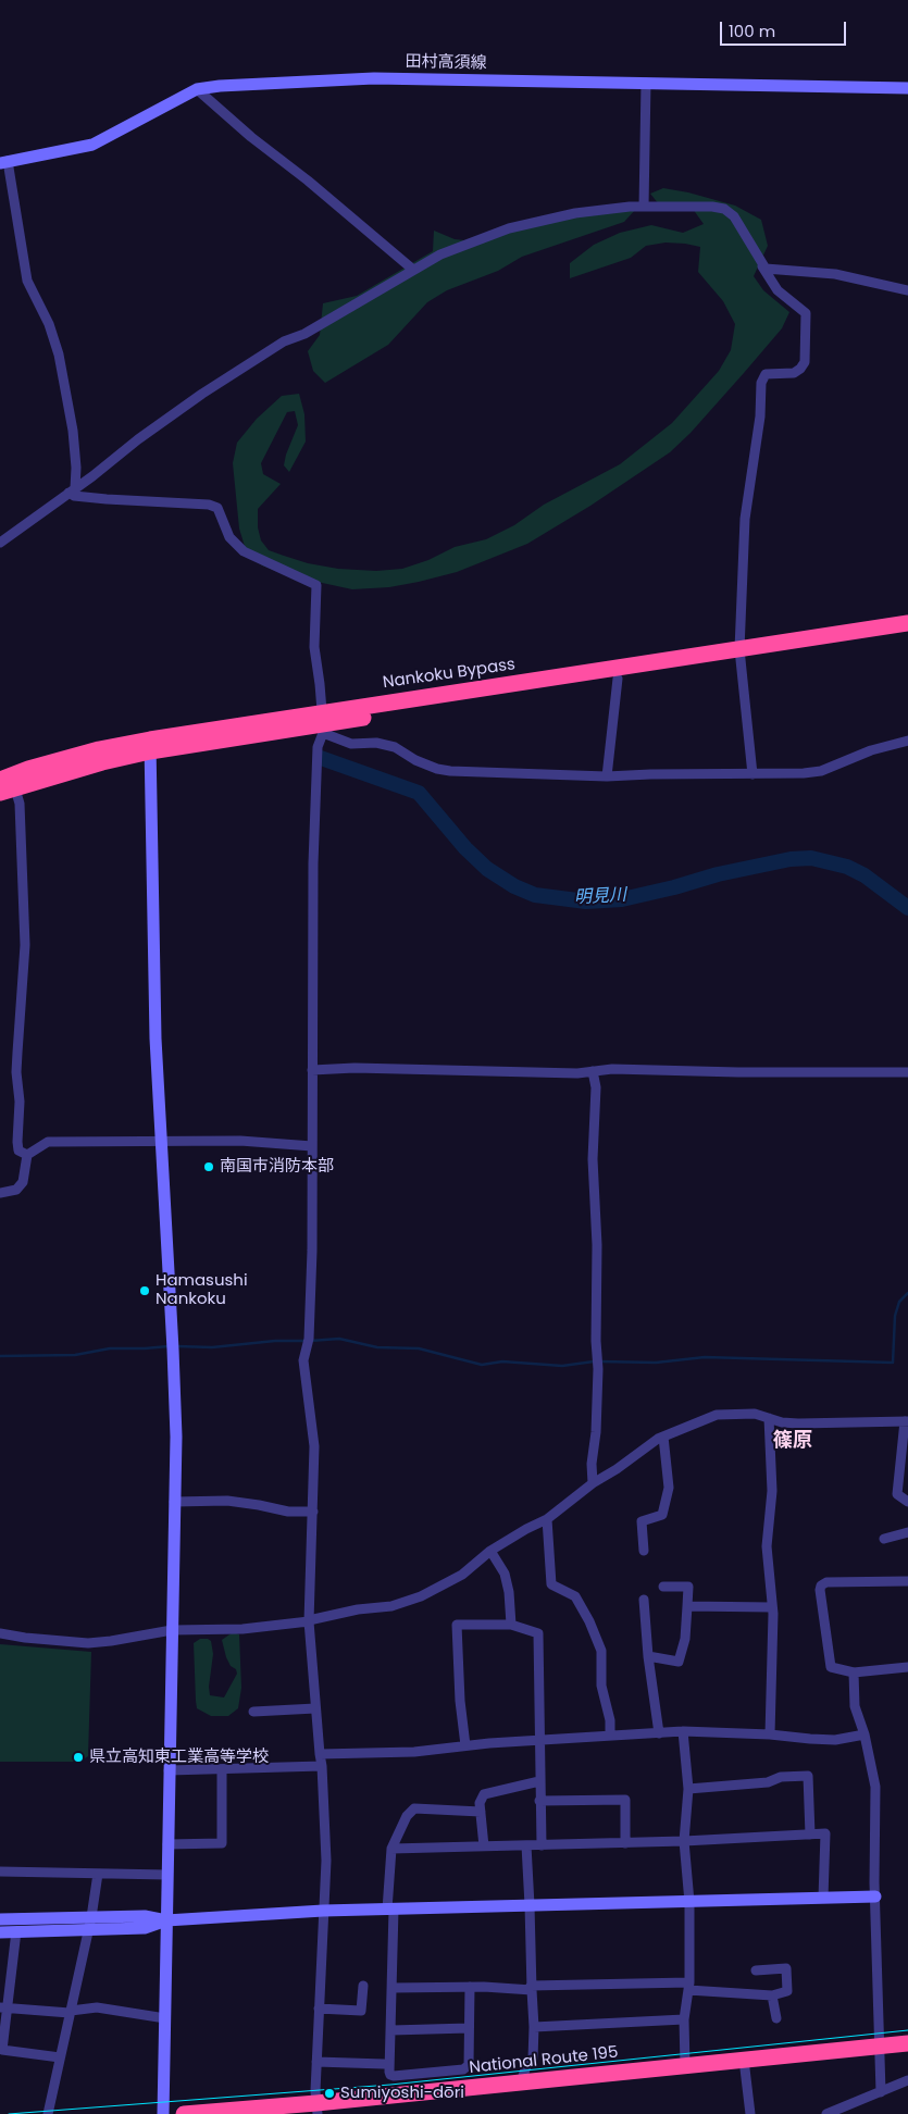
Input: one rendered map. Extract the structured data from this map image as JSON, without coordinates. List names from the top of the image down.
{
  "streets": {
    "highway": ["Nankoku Bypass", "National Route 195"],
    "street": ["田村高須線"]
  },
  "districts": ["篠原"],
  "water": ["明見川"],
  "places": [
    "南国市消防本部",
    "Hamasushi Nankoku",
    "県立高知東工業高等学校",
    "Sumiyoshi-dōri"
  ],
  "scale_bar": "100 m"
}
